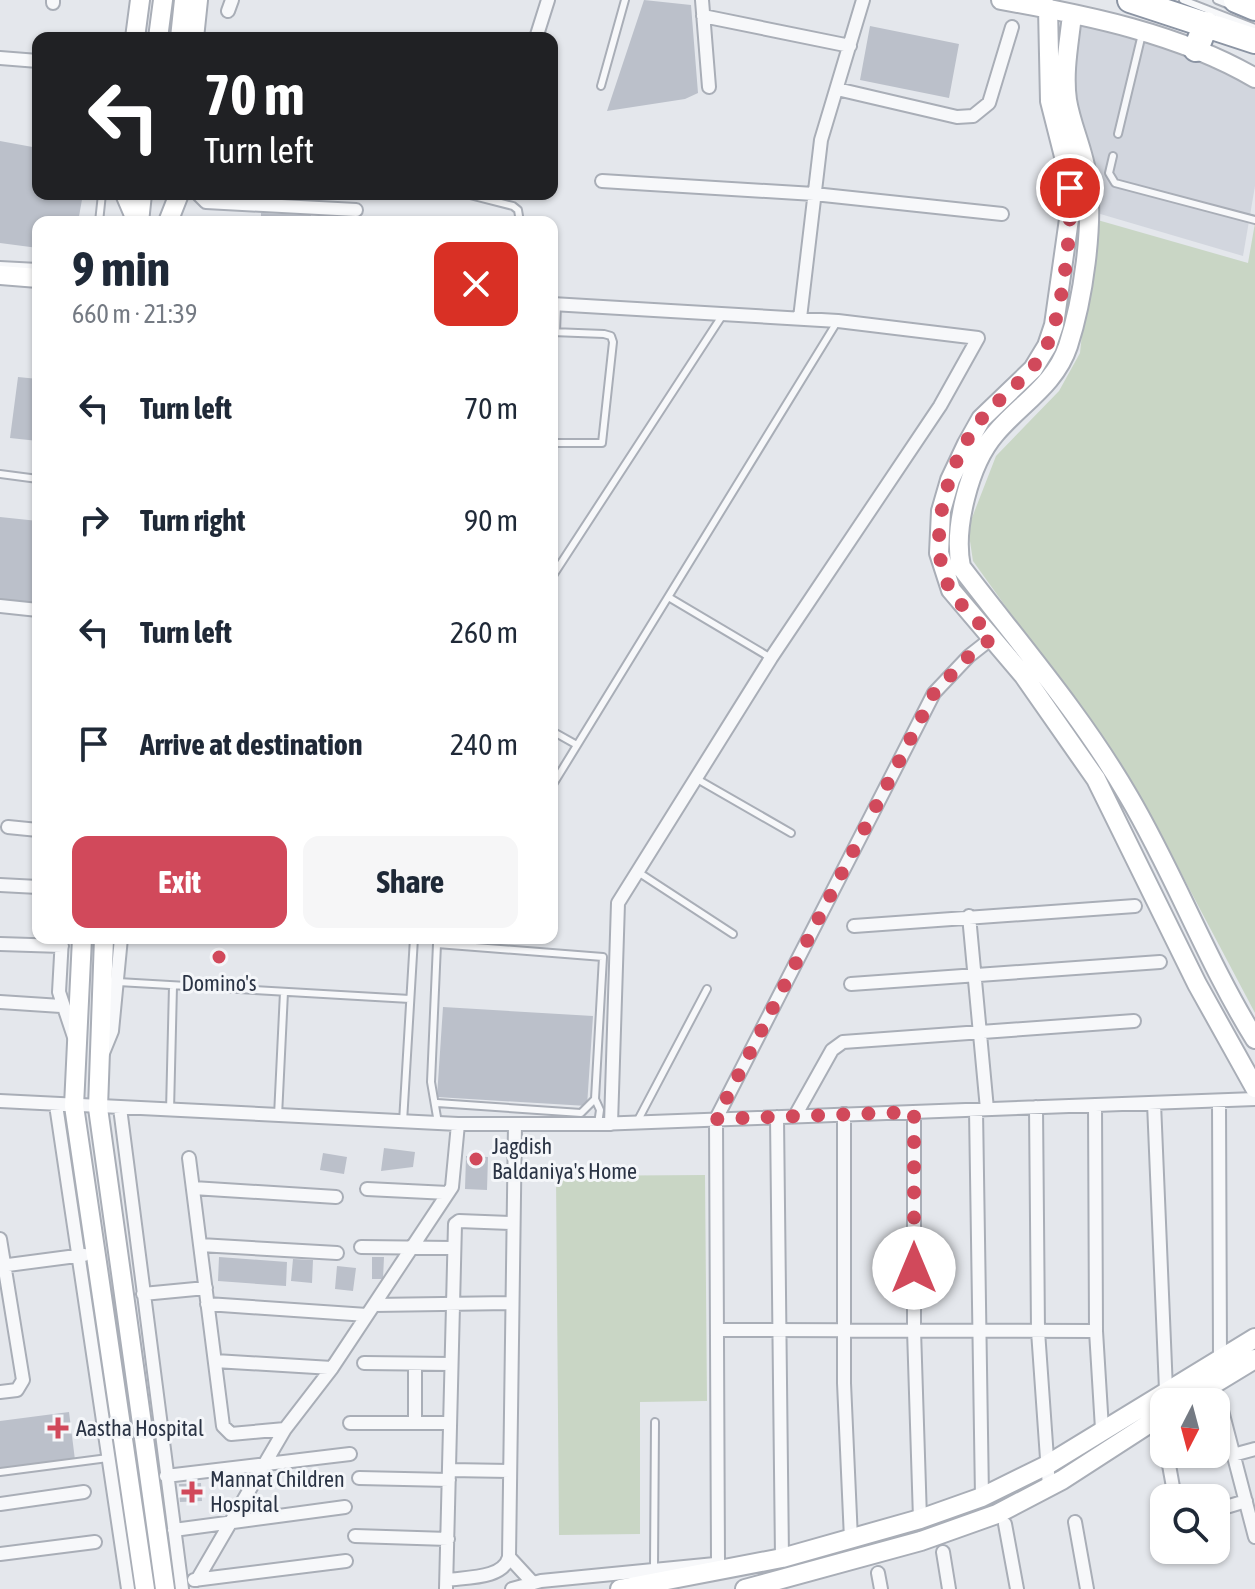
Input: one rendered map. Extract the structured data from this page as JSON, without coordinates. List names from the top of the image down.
{
  "places": {
    "other": ["Domino's", "Jagdish Baldaniya's Home"],
    "health": ["Aastha Hospital", "Mannat Children Hospital"]
  },
  "north": "bottom",
  "page": {
    "turn": ["70 m", "Turn left"],
    "heading": ["9 min", "660 m · 21:39"],
    "list": [
      {
        "name": "Turn left",
        "value": "70 m"
      },
      {
        "name": "Turn right",
        "value": "90 m"
      },
      {
        "name": "Turn left",
        "value": "260 m"
      },
      {
        "name": "Arrive at destination",
        "value": "240 m"
      }
    ],
    "buttons": ["Exit", "Share"]
  }
}
